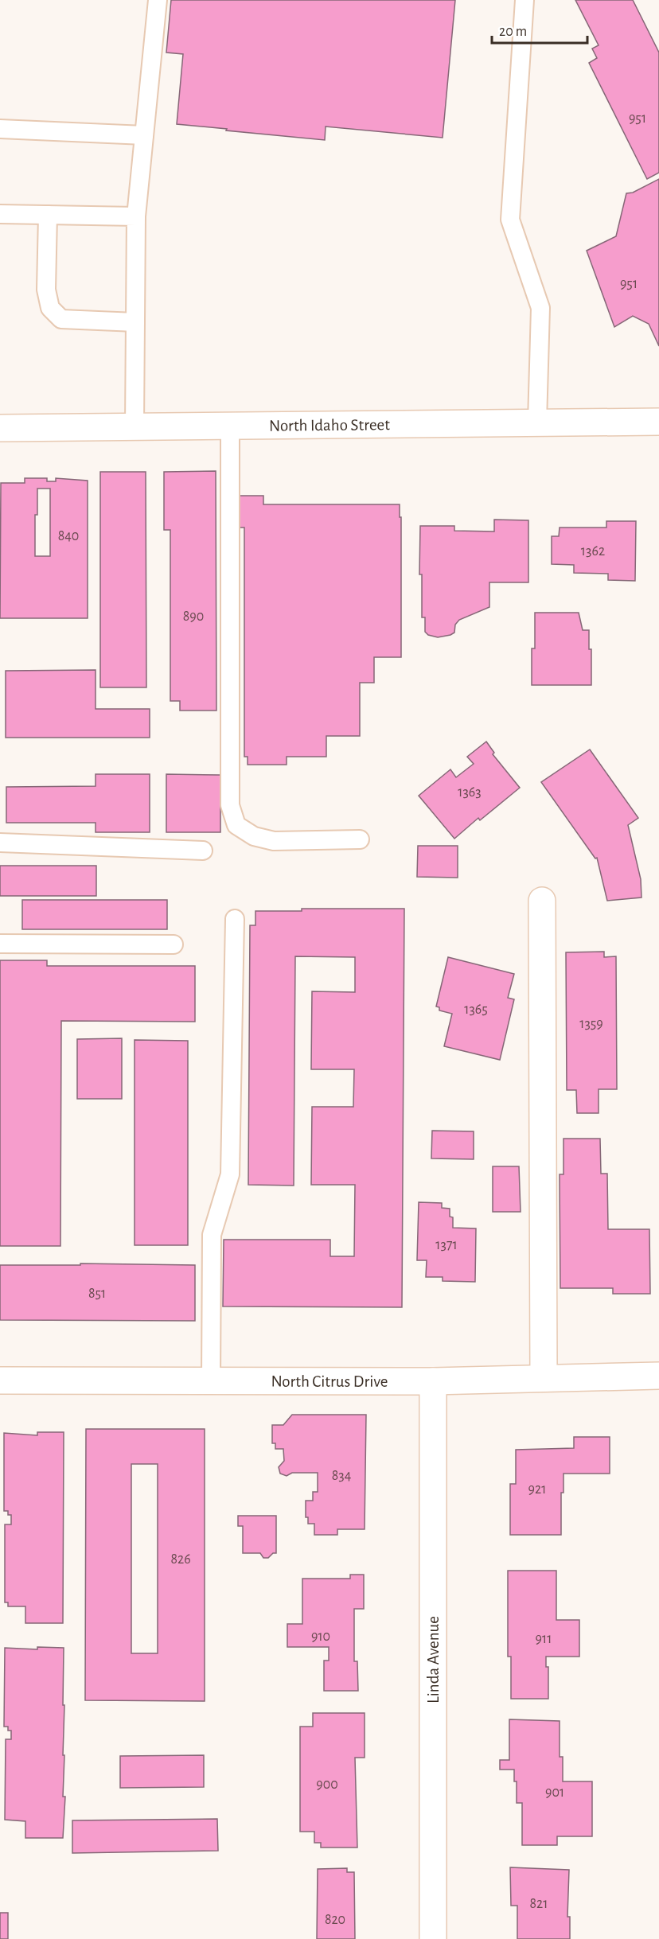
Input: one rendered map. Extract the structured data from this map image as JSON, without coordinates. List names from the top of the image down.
{
  "streets": {
    "street": ["North Idaho Street", "North Citrus Drive", "Linda Avenue"]
  },
  "crossings": [
    ["North Citrus Drive", "Linda Avenue"]
  ],
  "house_numbers": [
    "951",
    "951",
    "840",
    "1362",
    "890",
    "1363",
    "1365",
    "1359",
    "1371",
    "851",
    "834",
    "921",
    "826",
    "910",
    "911",
    "900",
    "901",
    "821",
    "820"
  ],
  "scale_bar": "20 m"
}
